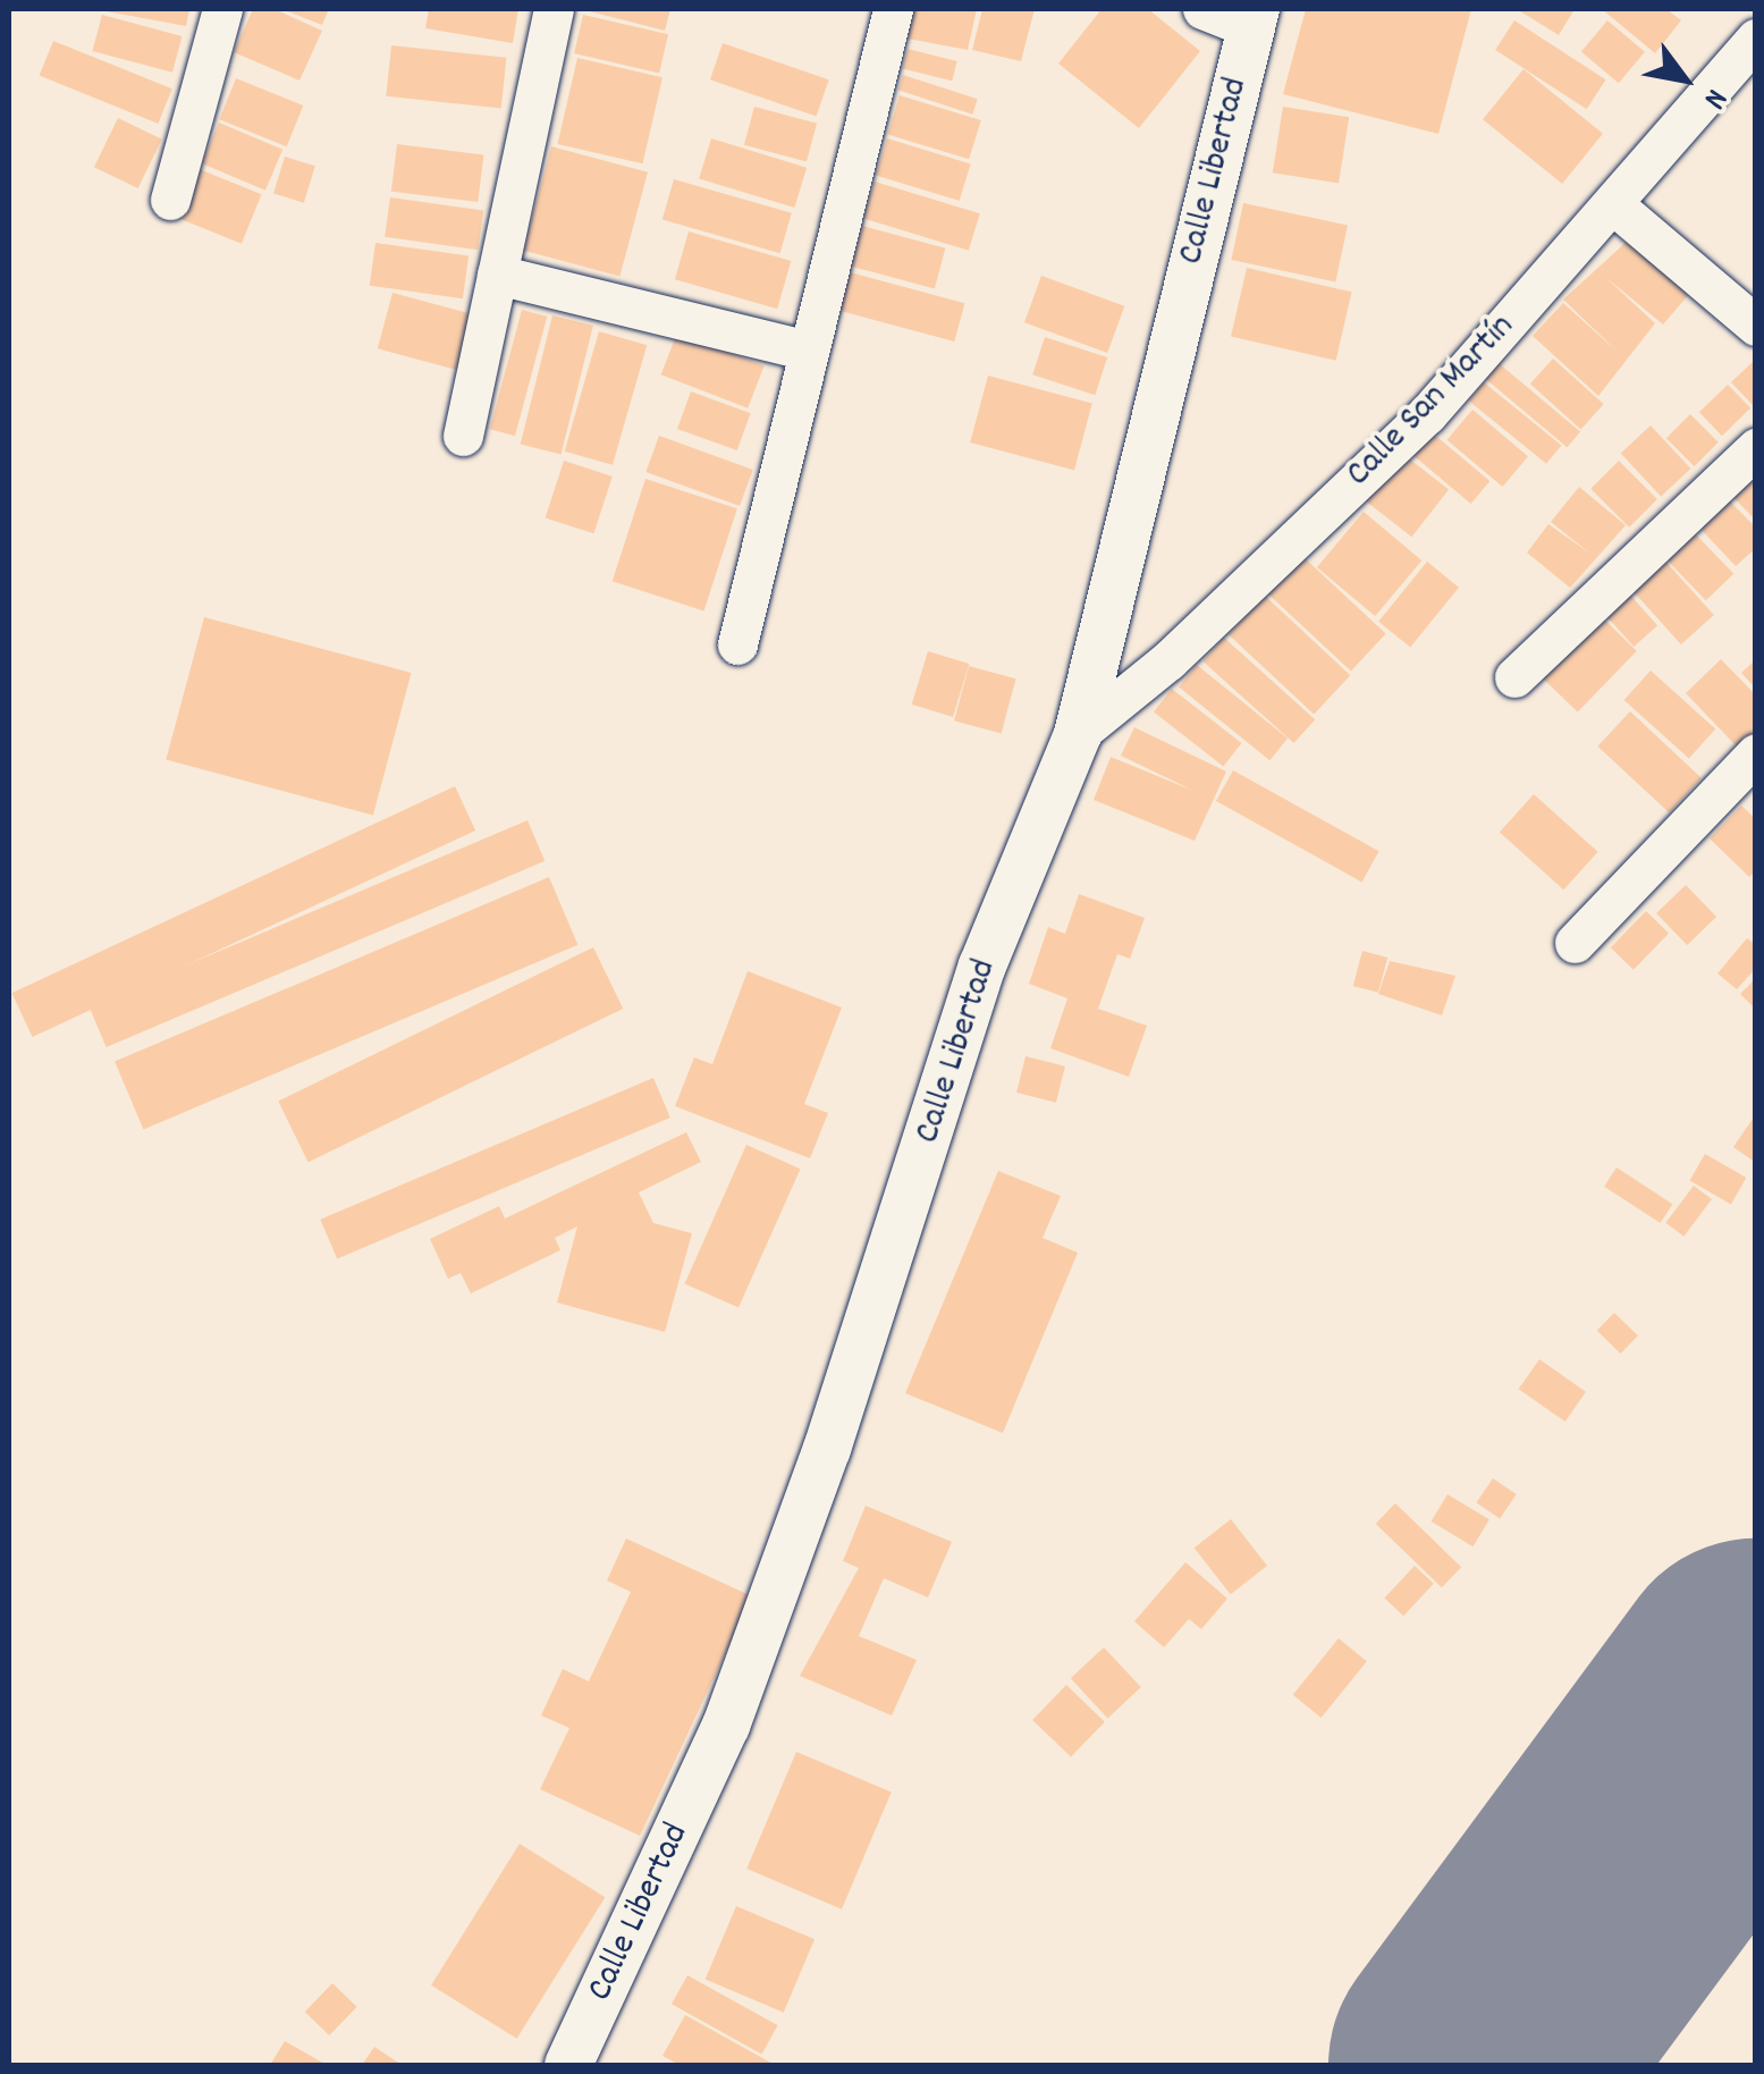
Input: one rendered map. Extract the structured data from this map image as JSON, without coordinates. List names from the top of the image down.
{
  "streets": {
    "street": ["Calle Libertad", "Calle San Martín"]
  },
  "crossings": [
    ["Calle Libertad", "Calle San Martín"]
  ],
  "north": "bottom right"
}
